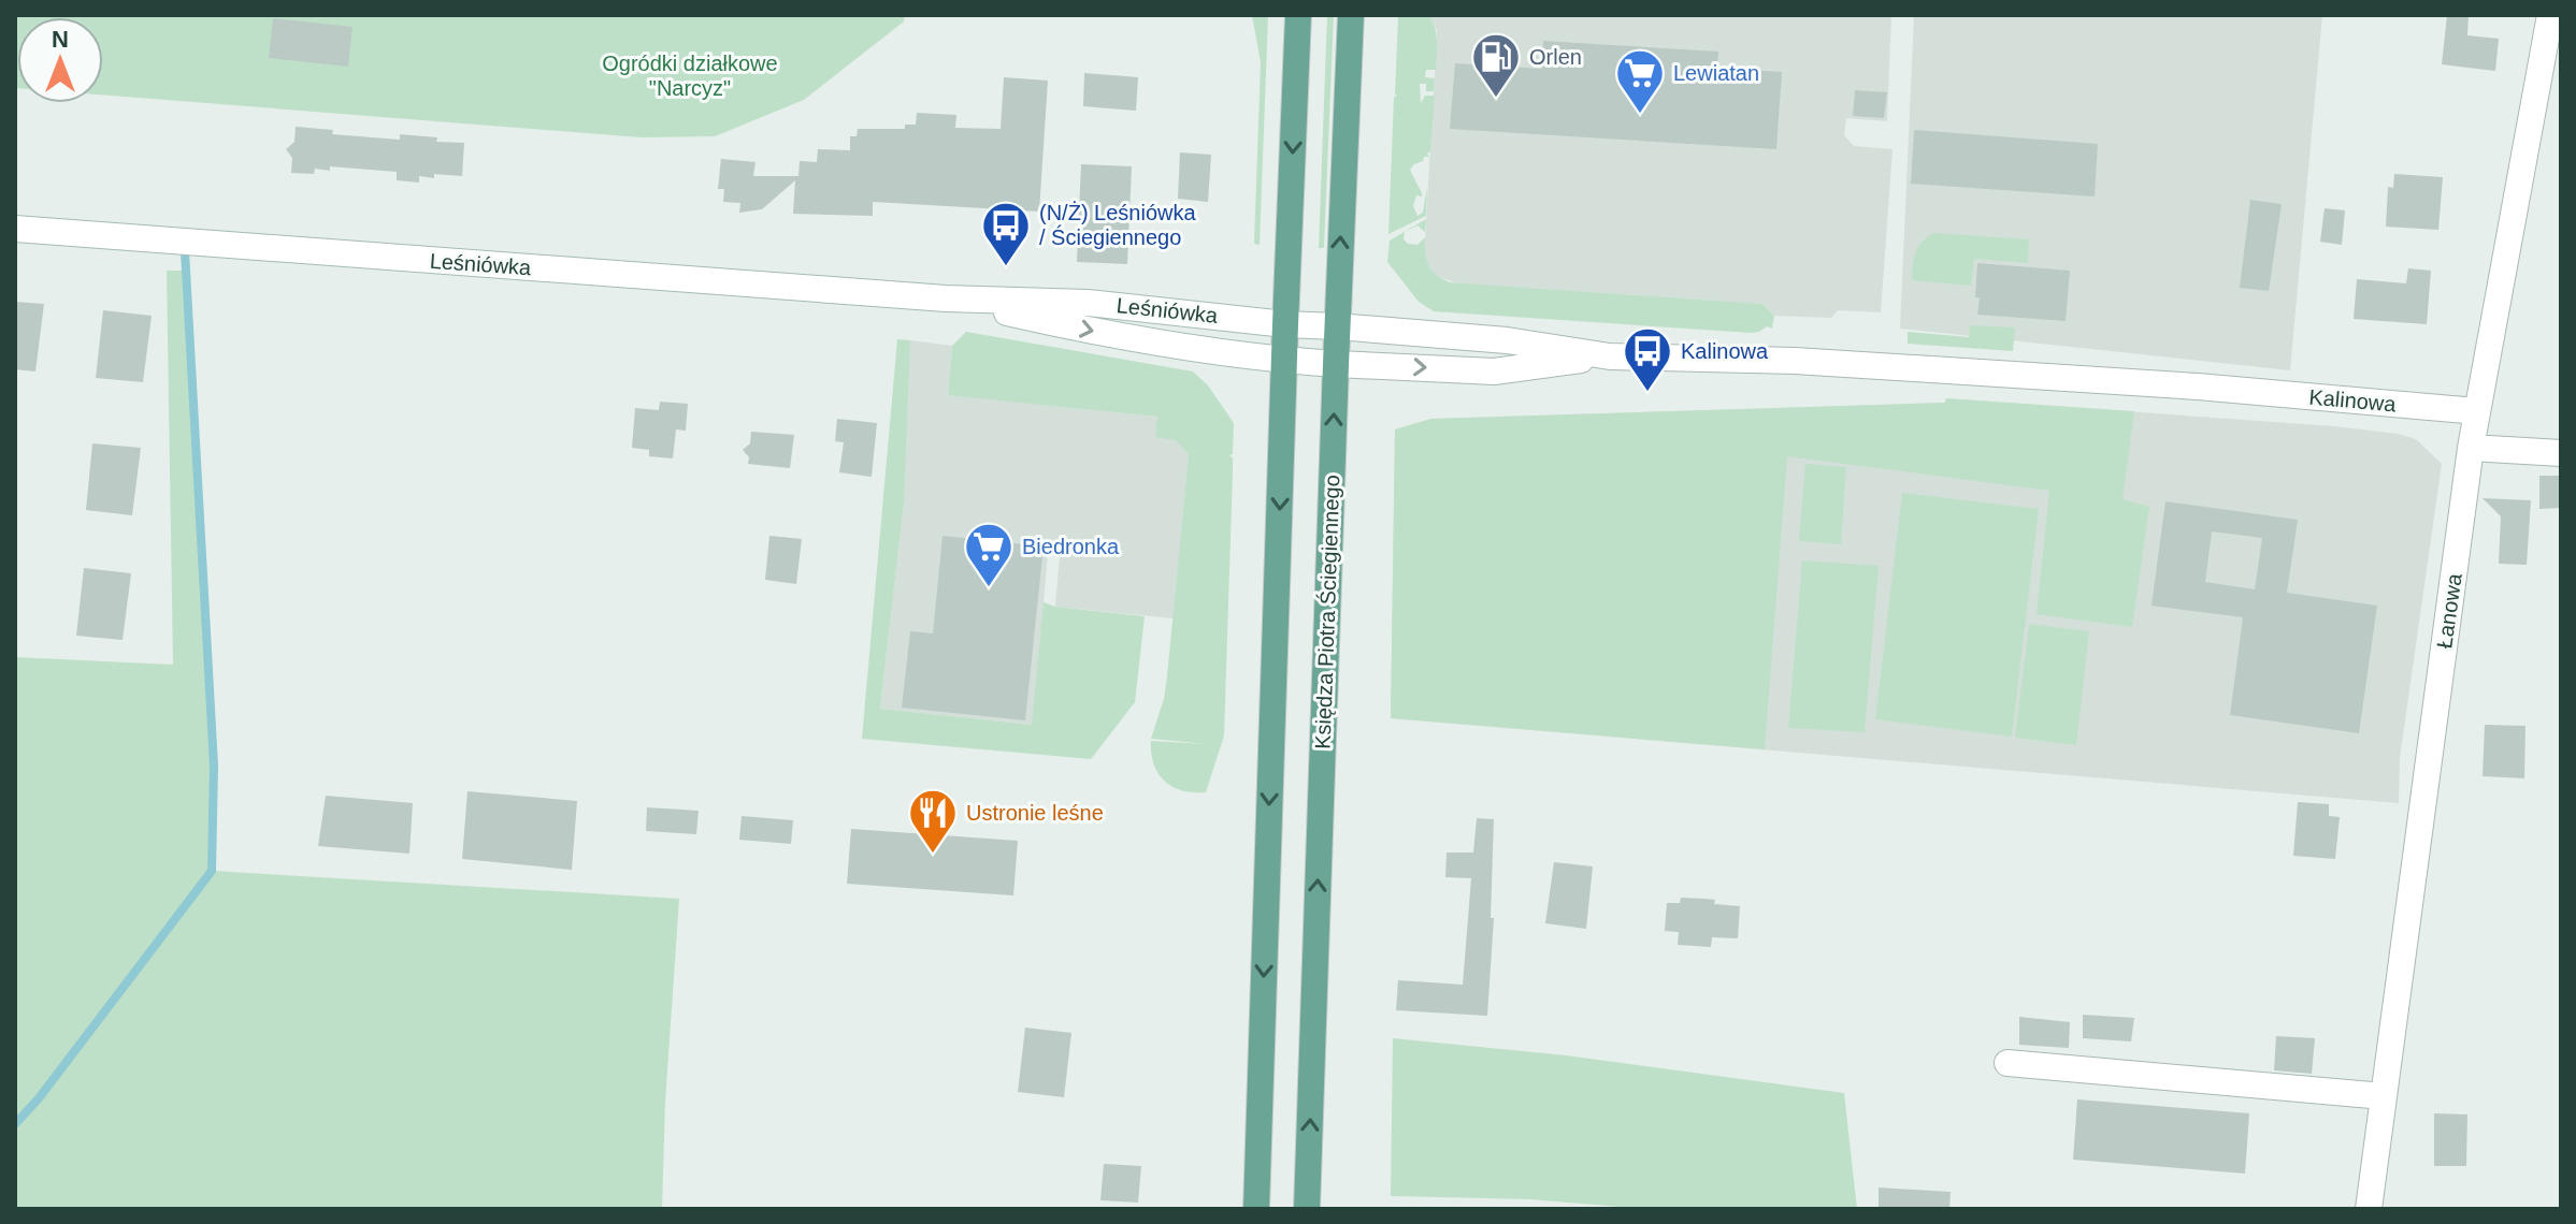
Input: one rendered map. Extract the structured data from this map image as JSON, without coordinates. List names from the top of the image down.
{
  "streets": {
    "main road": ["Księdza Piotra Ściegiennego"],
    "street": ["Leśniówka", "Kalinowa", "Łanowa"]
  },
  "crossings": [
    ["Leśniówka", "Kalinowa"],
    ["Leśniówka", "Księdza Piotra Ściegiennego"],
    ["Kalinowa", "Łanowa"],
    ["Kalinowa", "Księdza Piotra Ściegiennego"]
  ],
  "parks": ["Ogródki działkowe \"Narcyz\""],
  "places": {
    "fuel station": ["Orlen"],
    "supermarket": ["Lewiatan", "Biedronka"],
    "bus stop": ["(N/Ż) Leśniówka / Ściegiennego", "Kalinowa"],
    "restaurant": ["Ustronie leśne"]
  },
  "north": "top"
}
